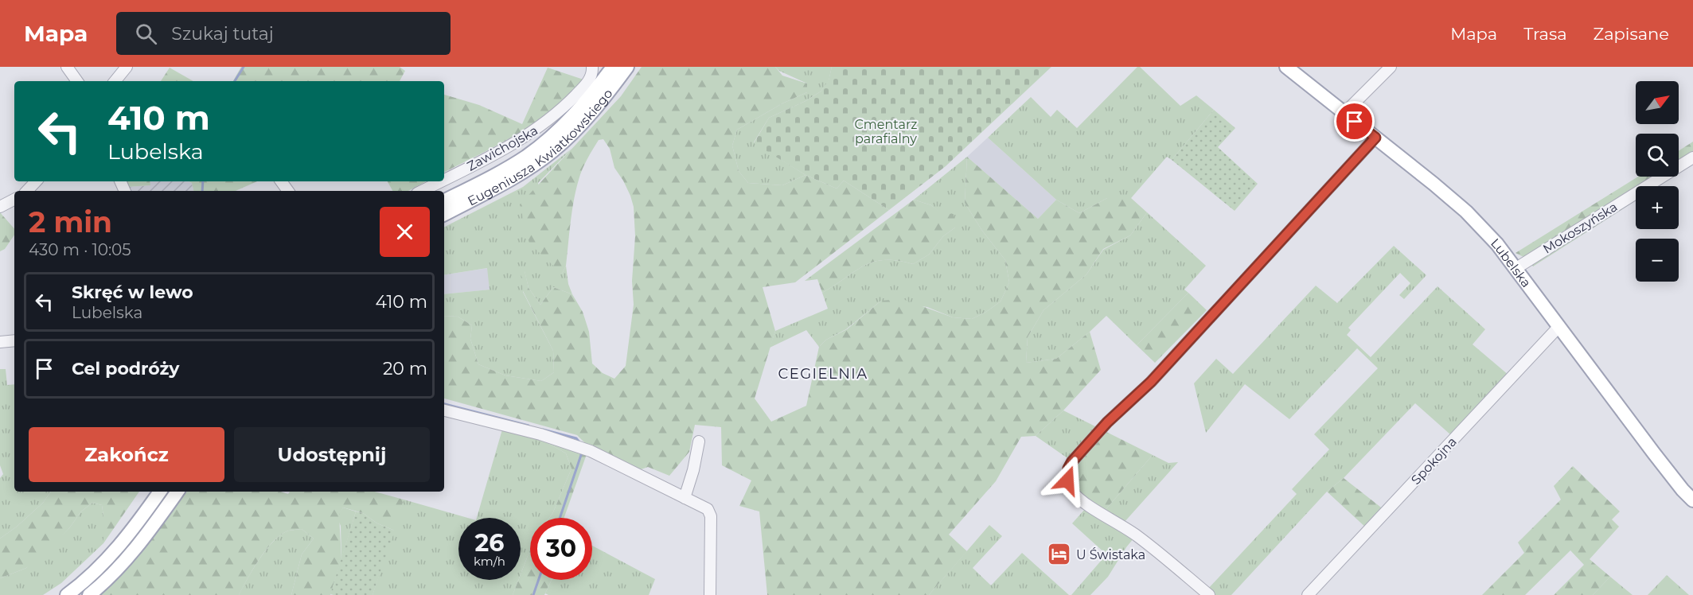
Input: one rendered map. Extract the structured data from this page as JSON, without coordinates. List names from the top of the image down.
{
  "streets": {
    "main road": ["Eugeniusza Kwiatkowskiego", "Lubelska"],
    "street": ["Zawichojska", "Mokoszyńska", "Spokojna"]
  },
  "crossings": [
    ["Mokoszyńska", "Lubelska"],
    ["Lubelska", "Spokojna"]
  ],
  "districts": ["CEGIELNIA"],
  "parks": ["Cmentarz parafialny"],
  "places": {
    "hotel": ["U Świstaka"]
  },
  "north": "top right",
  "page": {
    "header": "Mapa",
    "search": "Szukaj tutaj",
    "nav": ["Mapa", "Trasa", "Zapisane"],
    "map_buttons": ["+", "−"],
    "turn": ["410 m", "Lubelska"],
    "heading": ["2 min", "430 m · 10:05"],
    "list": [
      {
        "name": "Skręć w lewo",
        "note": "Lubelska",
        "value": "410 m"
      },
      {
        "name": "Cel podróży",
        "value": "20 m"
      }
    ],
    "buttons": ["Zakończ", "Udostępnij"],
    "speed": "26 km/h",
    "limit": "30"
  }
}
